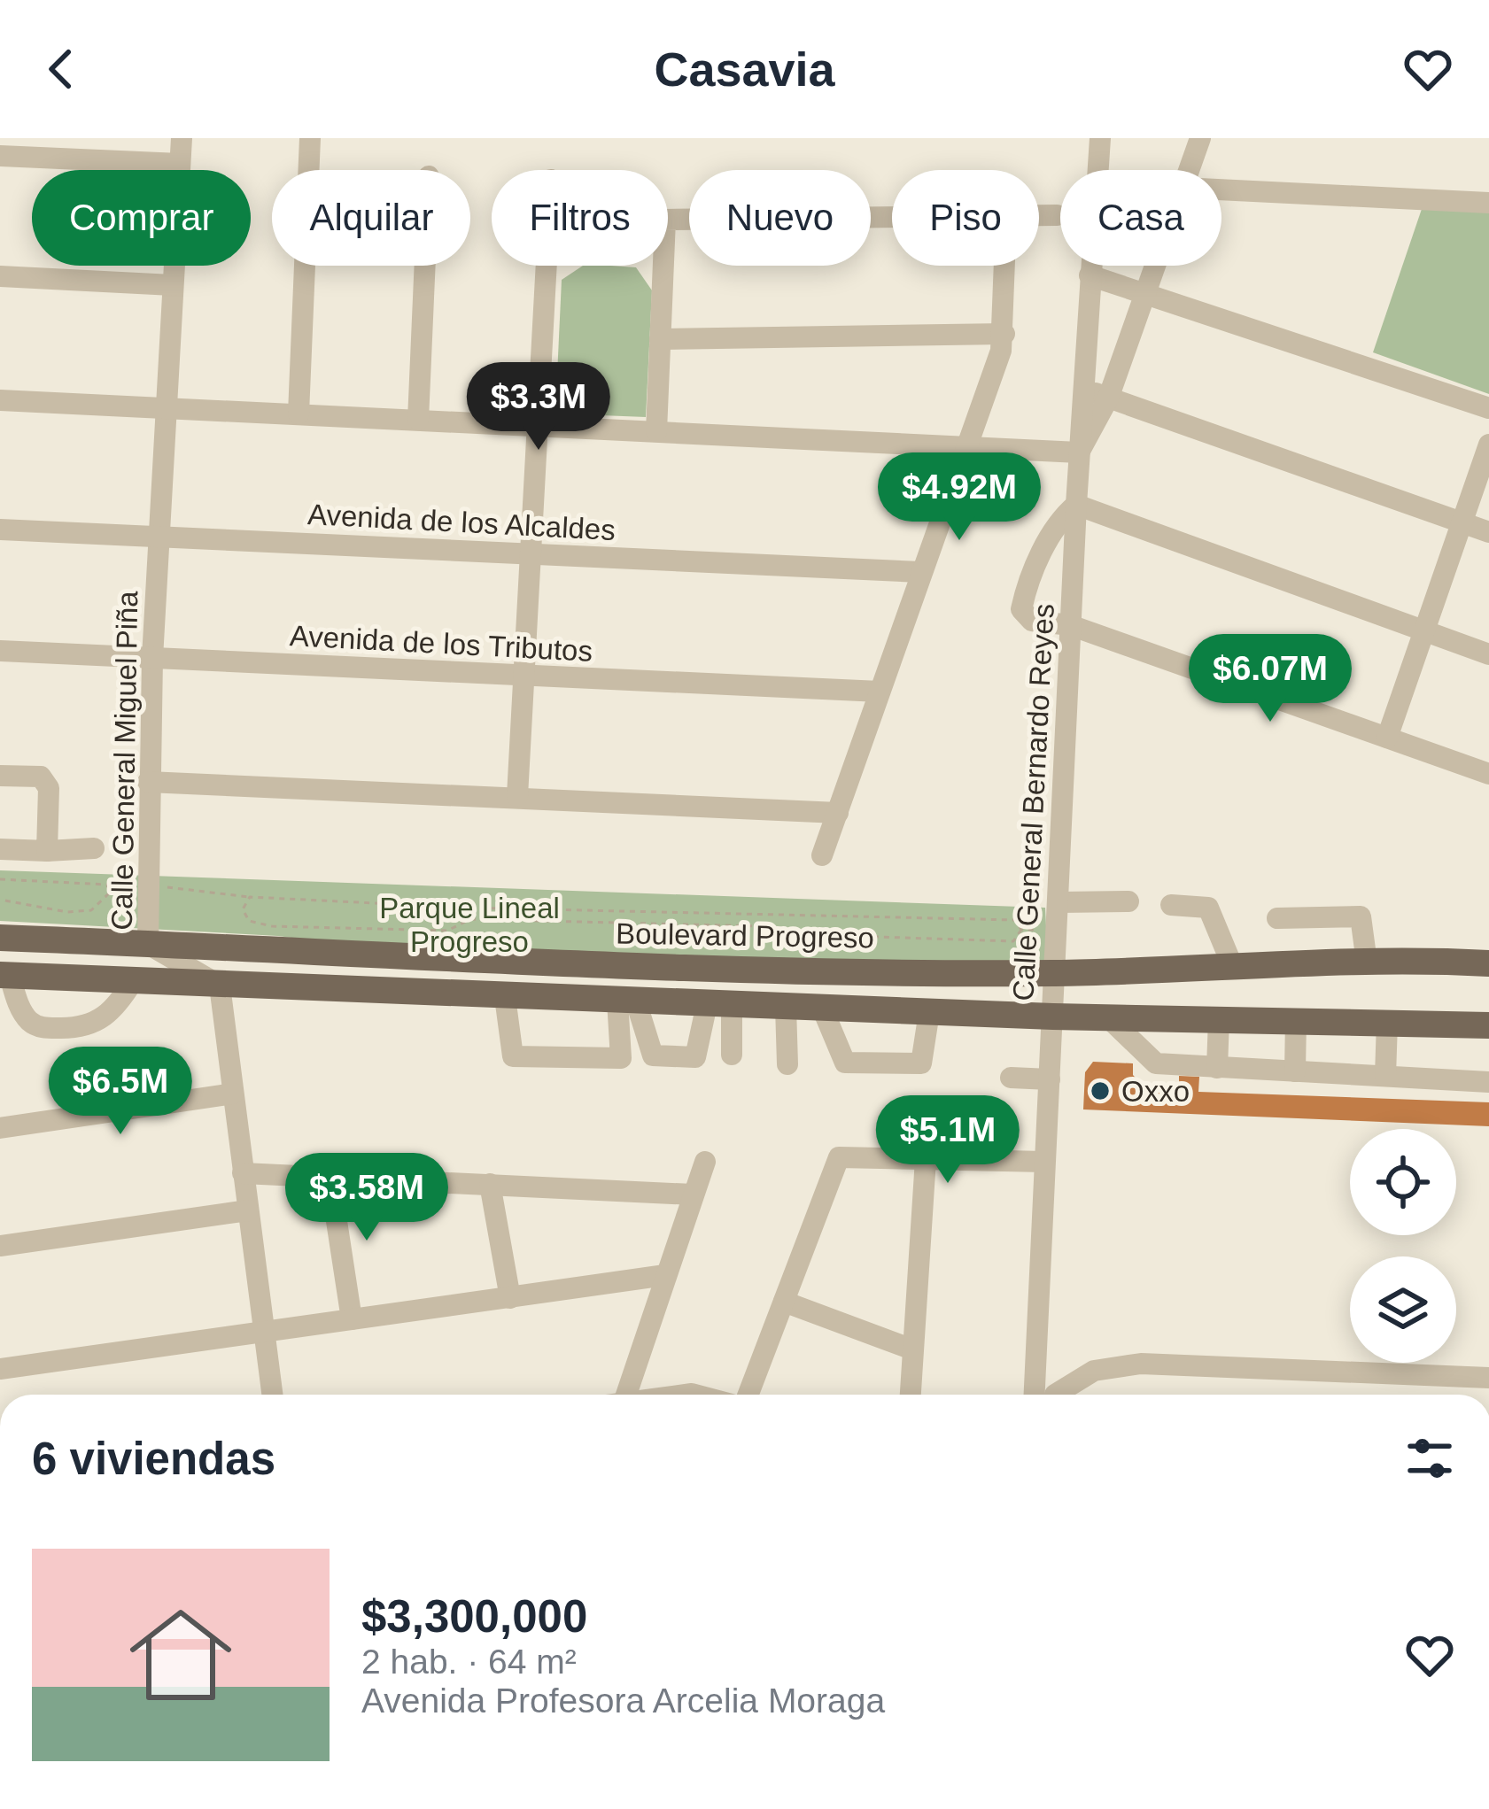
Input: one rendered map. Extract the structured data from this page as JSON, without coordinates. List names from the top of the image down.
{
  "streets": {
    "main road": ["Boulevard Progreso"],
    "street": [
      "Avenida de los Alcaldes",
      "Avenida de los Tributos",
      "Calle General Miguel Piña",
      "Calle General Bernardo Reyes"
    ]
  },
  "crossings": [
    ["Avenida de los Alcaldes", "Calle General Miguel Piña"],
    ["Avenida de los Tributos", "Calle General Miguel Piña"],
    ["Calle General Miguel Piña", "Boulevard Progreso"],
    ["Calle General Bernardo Reyes", "Boulevard Progreso"]
  ],
  "parks": ["Parque Lineal Progreso"],
  "places": ["Oxxo"],
  "page": {
    "header": "Casavia",
    "chip": [
      "Comprar",
      "Alquilar",
      "Filtros",
      "Nuevo",
      "Piso",
      "Casa"
    ],
    "price": [
      "$3.3M",
      "$4.92M",
      "$6.07M",
      "$6.5M",
      "$5.1M",
      "$3.58M"
    ],
    "heading": "6 viviendas",
    "list": [
      {
        "name": "$3,300,000",
        "note": "2 hab. · 64 m² · Avenida Profesora Arcelia Moraga"
      }
    ]
  }
}
